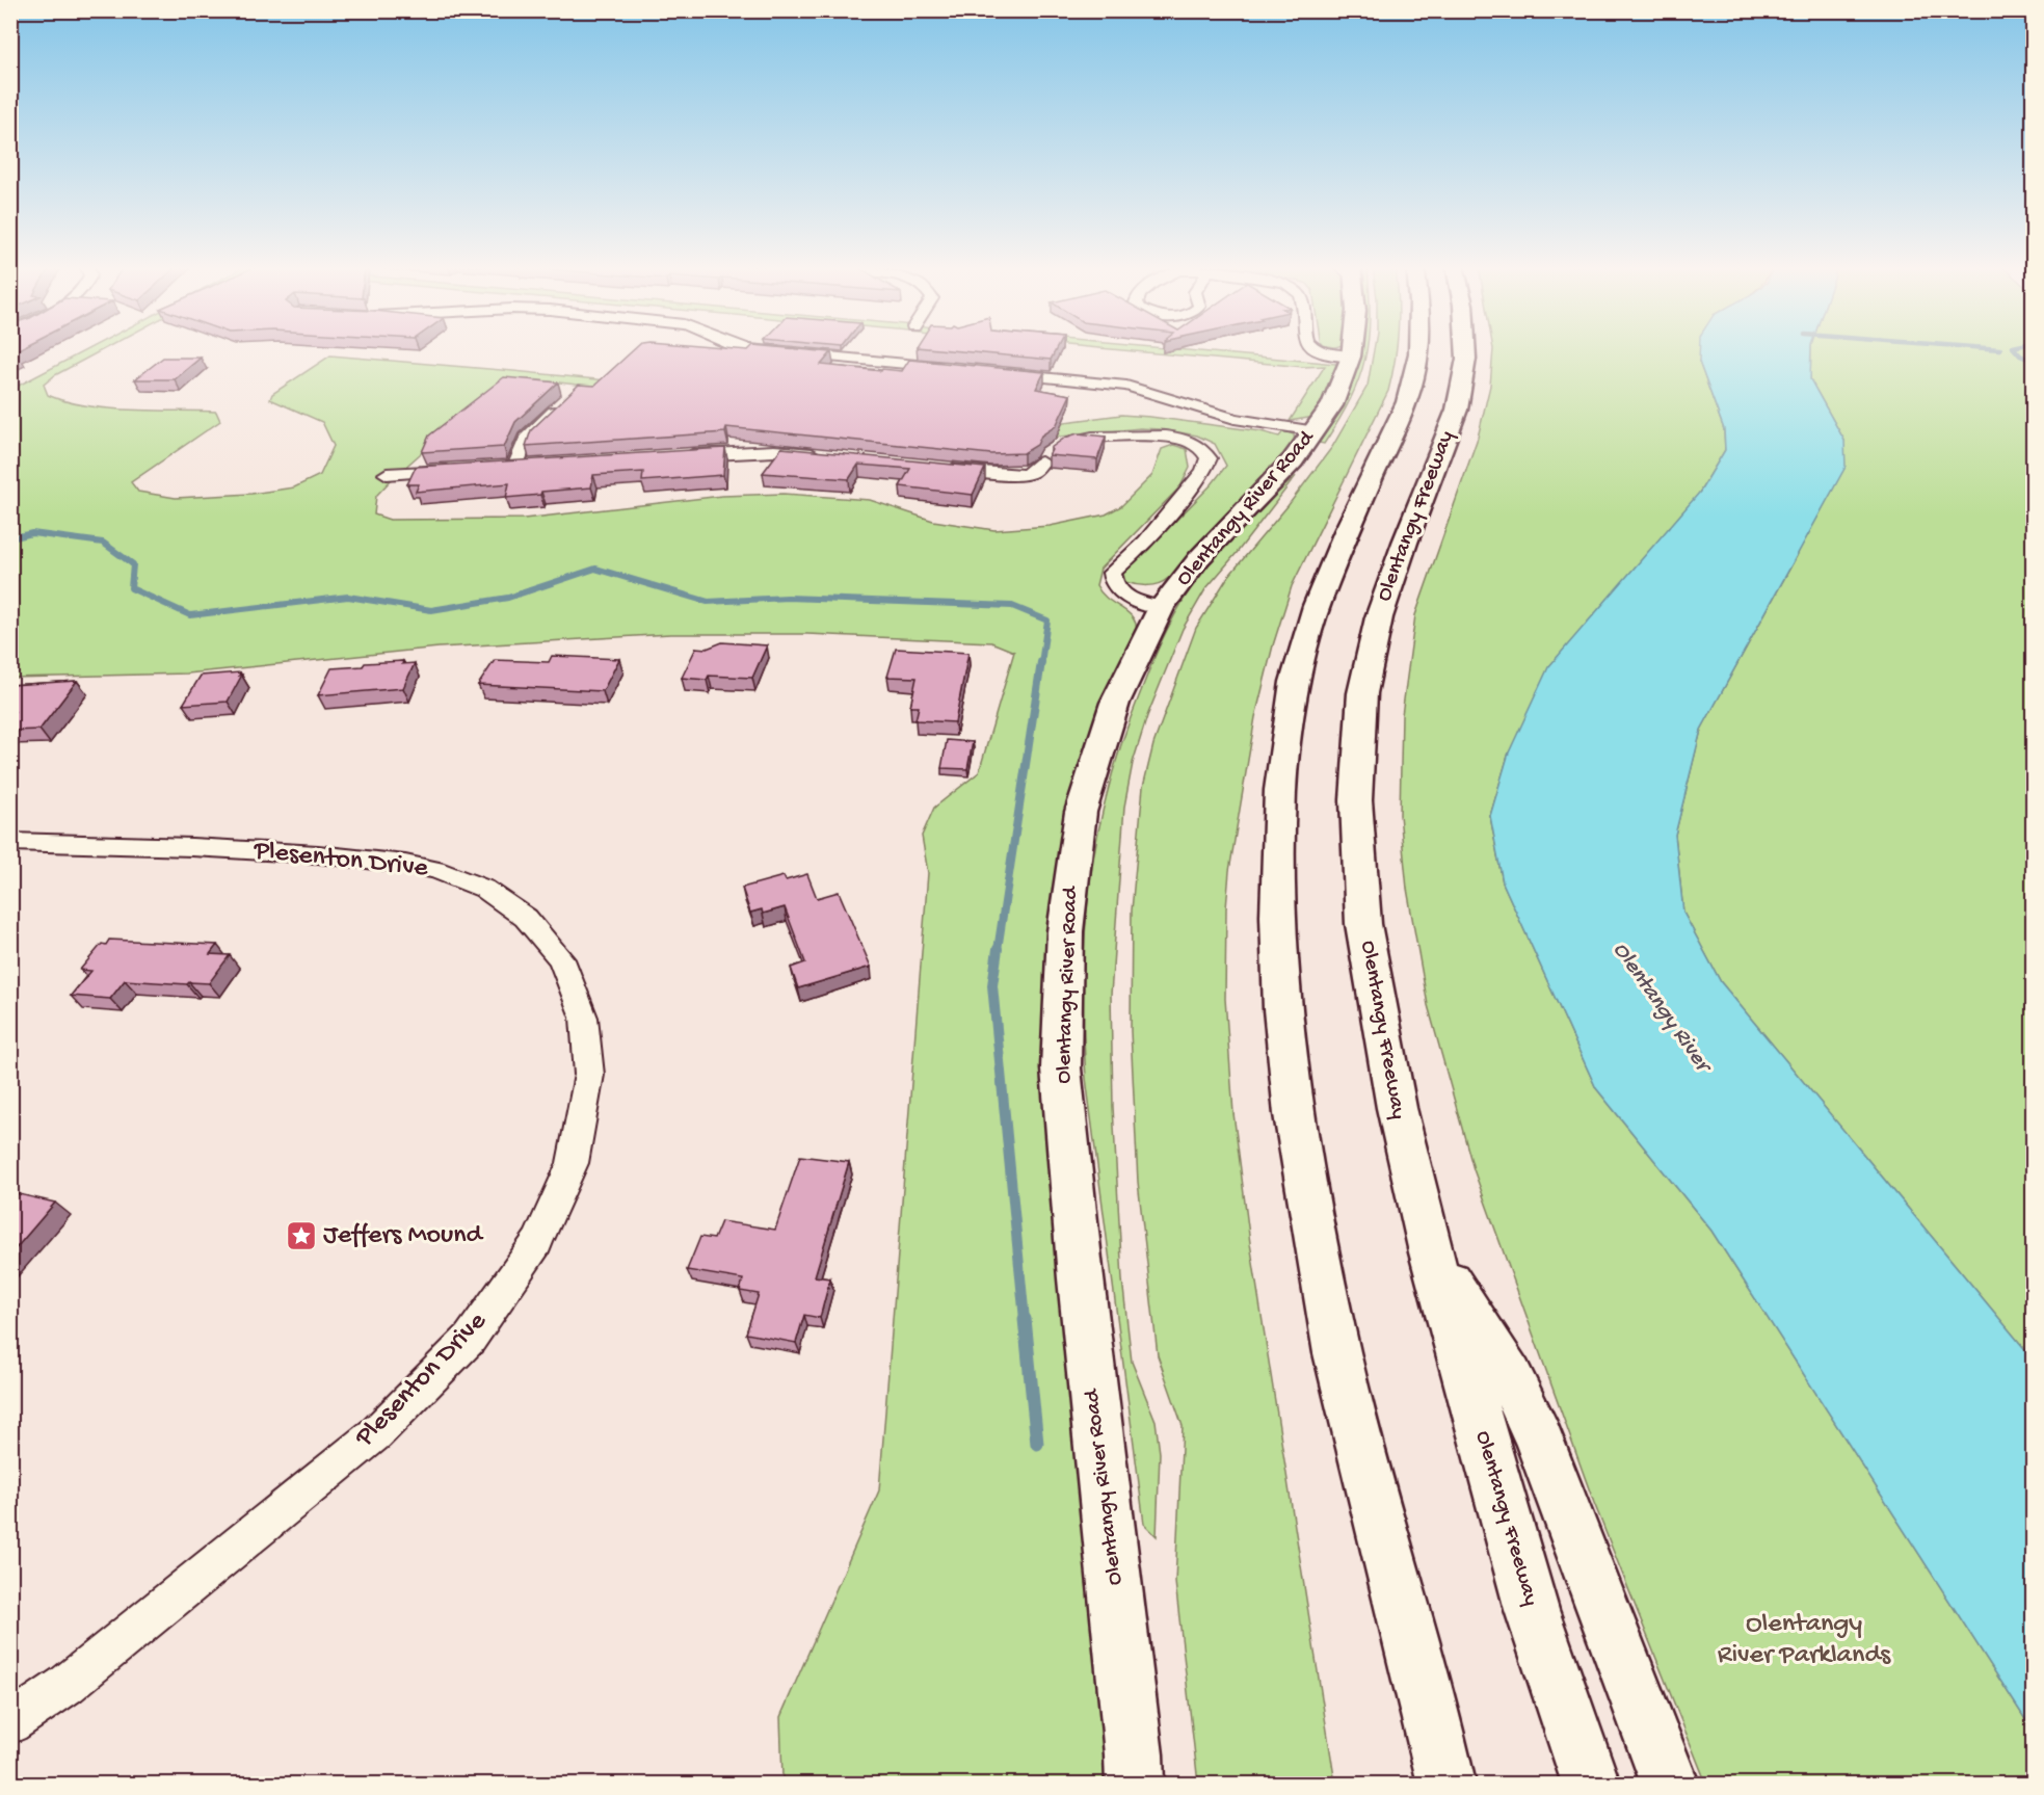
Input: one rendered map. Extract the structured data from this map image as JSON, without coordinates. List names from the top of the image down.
{
  "streets": {
    "main road": ["Olentangy River Road", "Olentangy Freeway"],
    "street": ["Plesenton Drive"]
  },
  "water": ["Olentangy River"],
  "parks": ["Olentangy River Parklands"],
  "places": {
    "place": ["Jeffers Mound"]
  }
}
